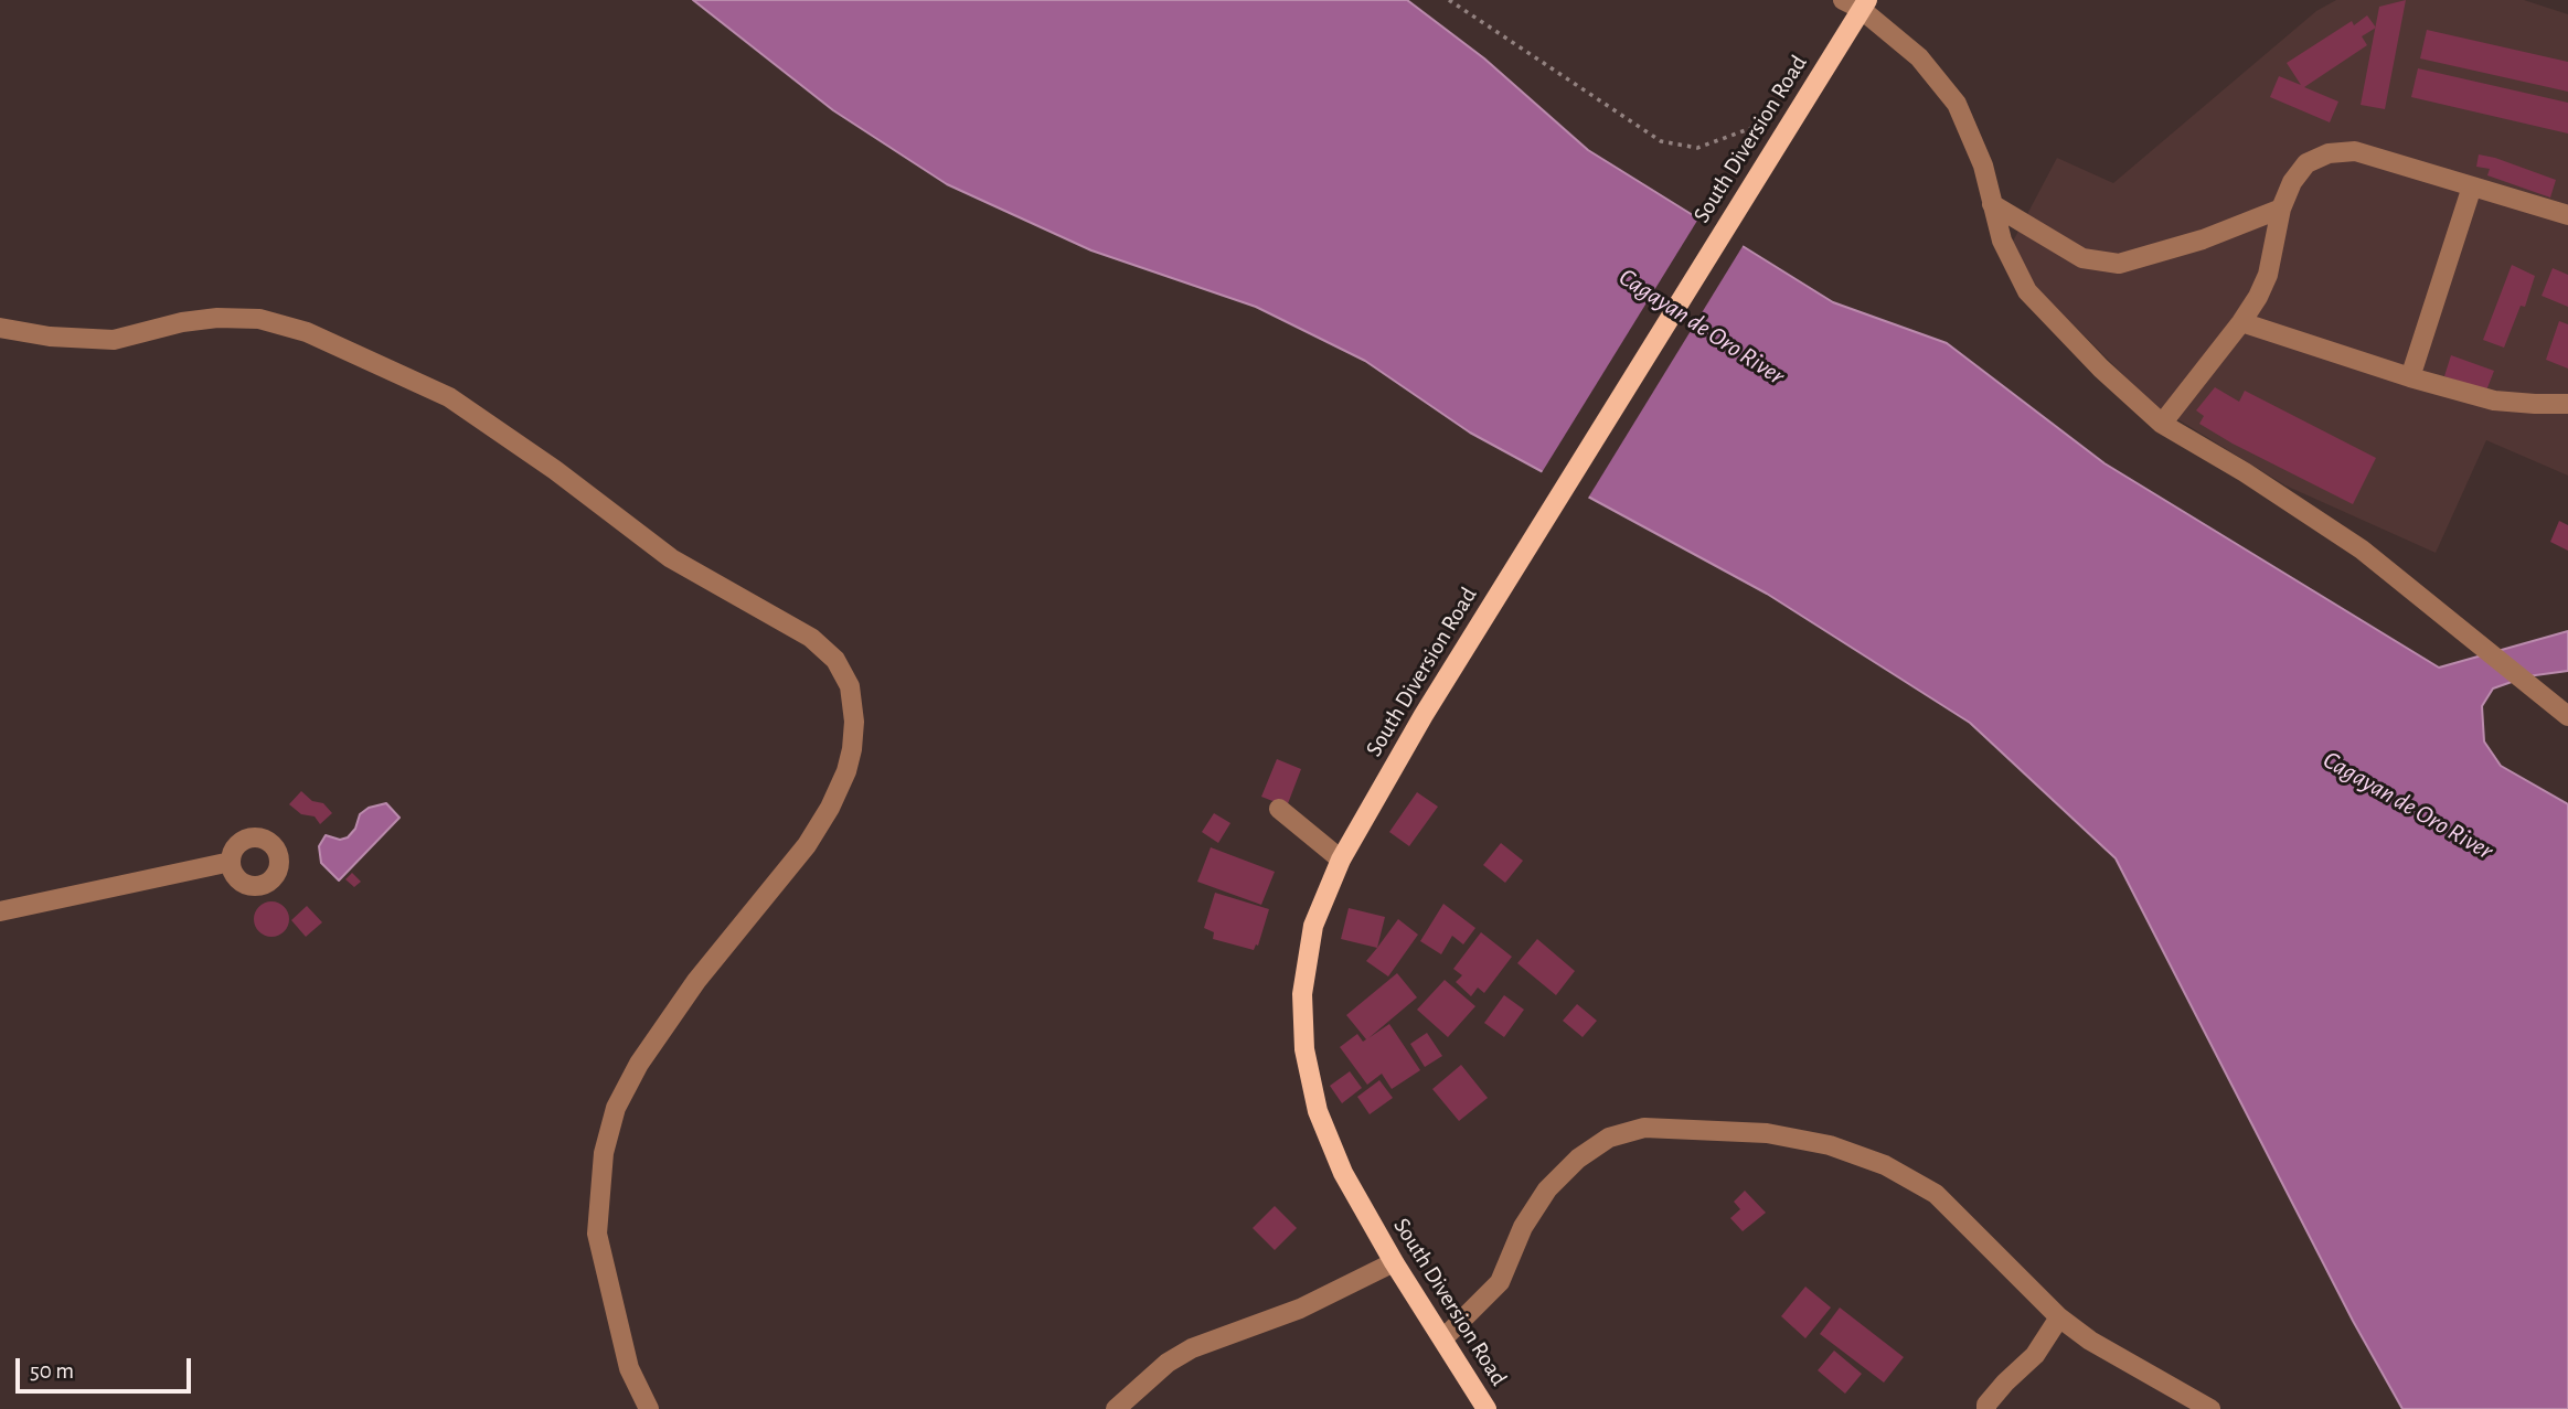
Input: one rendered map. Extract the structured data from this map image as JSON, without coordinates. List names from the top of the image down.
{
  "streets": {
    "main road": ["South Diversion Road"]
  },
  "water": ["Cagayan de Oro River"],
  "scale_bar": "50 m"
}
